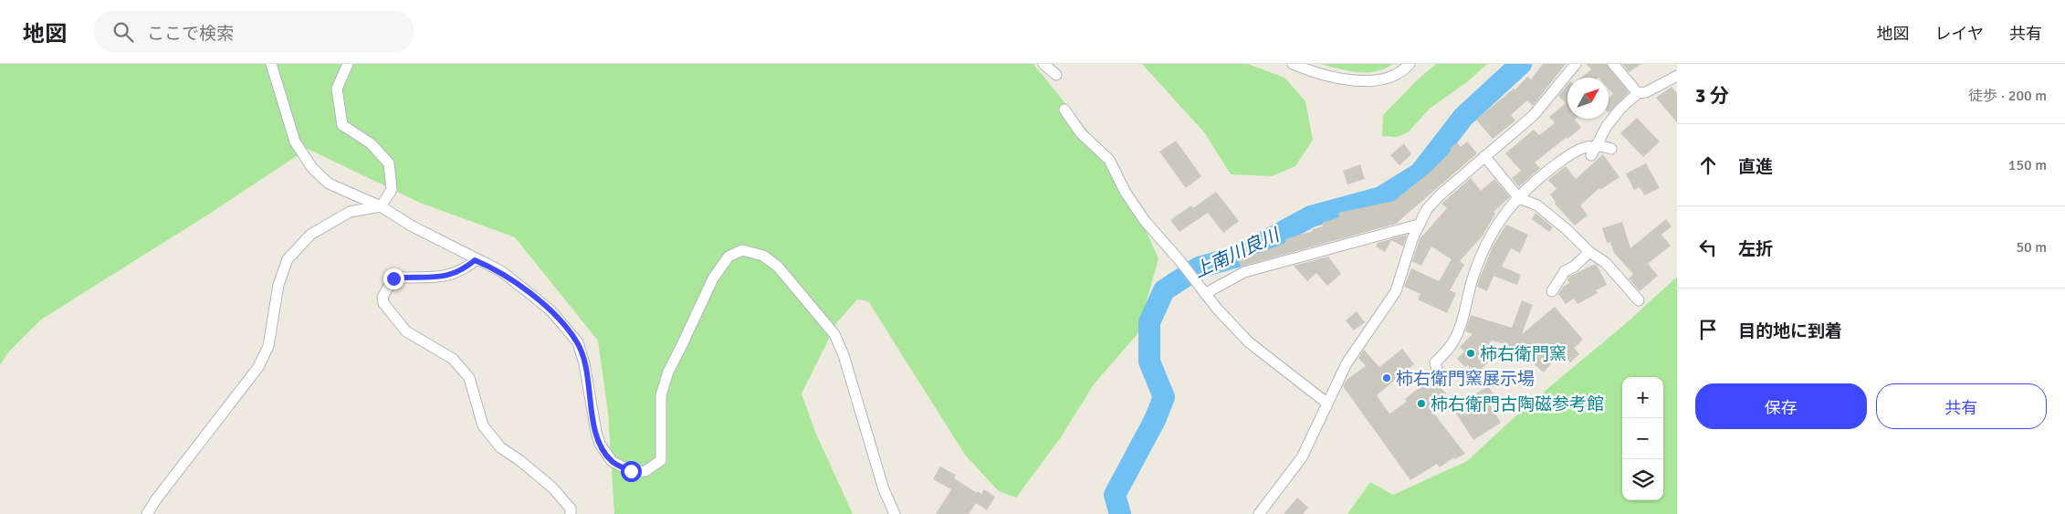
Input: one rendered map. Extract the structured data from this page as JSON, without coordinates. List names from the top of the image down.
{
  "water": ["上南川良川"],
  "places": ["柿右衛門窯", "柿右衛門窯展示場", "柿右衛門古陶磁参考館"],
  "north": "top right",
  "page": {
    "header": "地図",
    "search": "ここで検索",
    "nav": ["地図", "レイヤ", "共有"],
    "heading": ["3 分", "徒歩 · 200 m"],
    "list": [
      ["直進", "150 m"],
      ["左折", "50 m"],
      "目的地に到着"
    ],
    "buttons": ["保存", "共有"],
    "map_buttons": ["+", "−"]
  }
}
